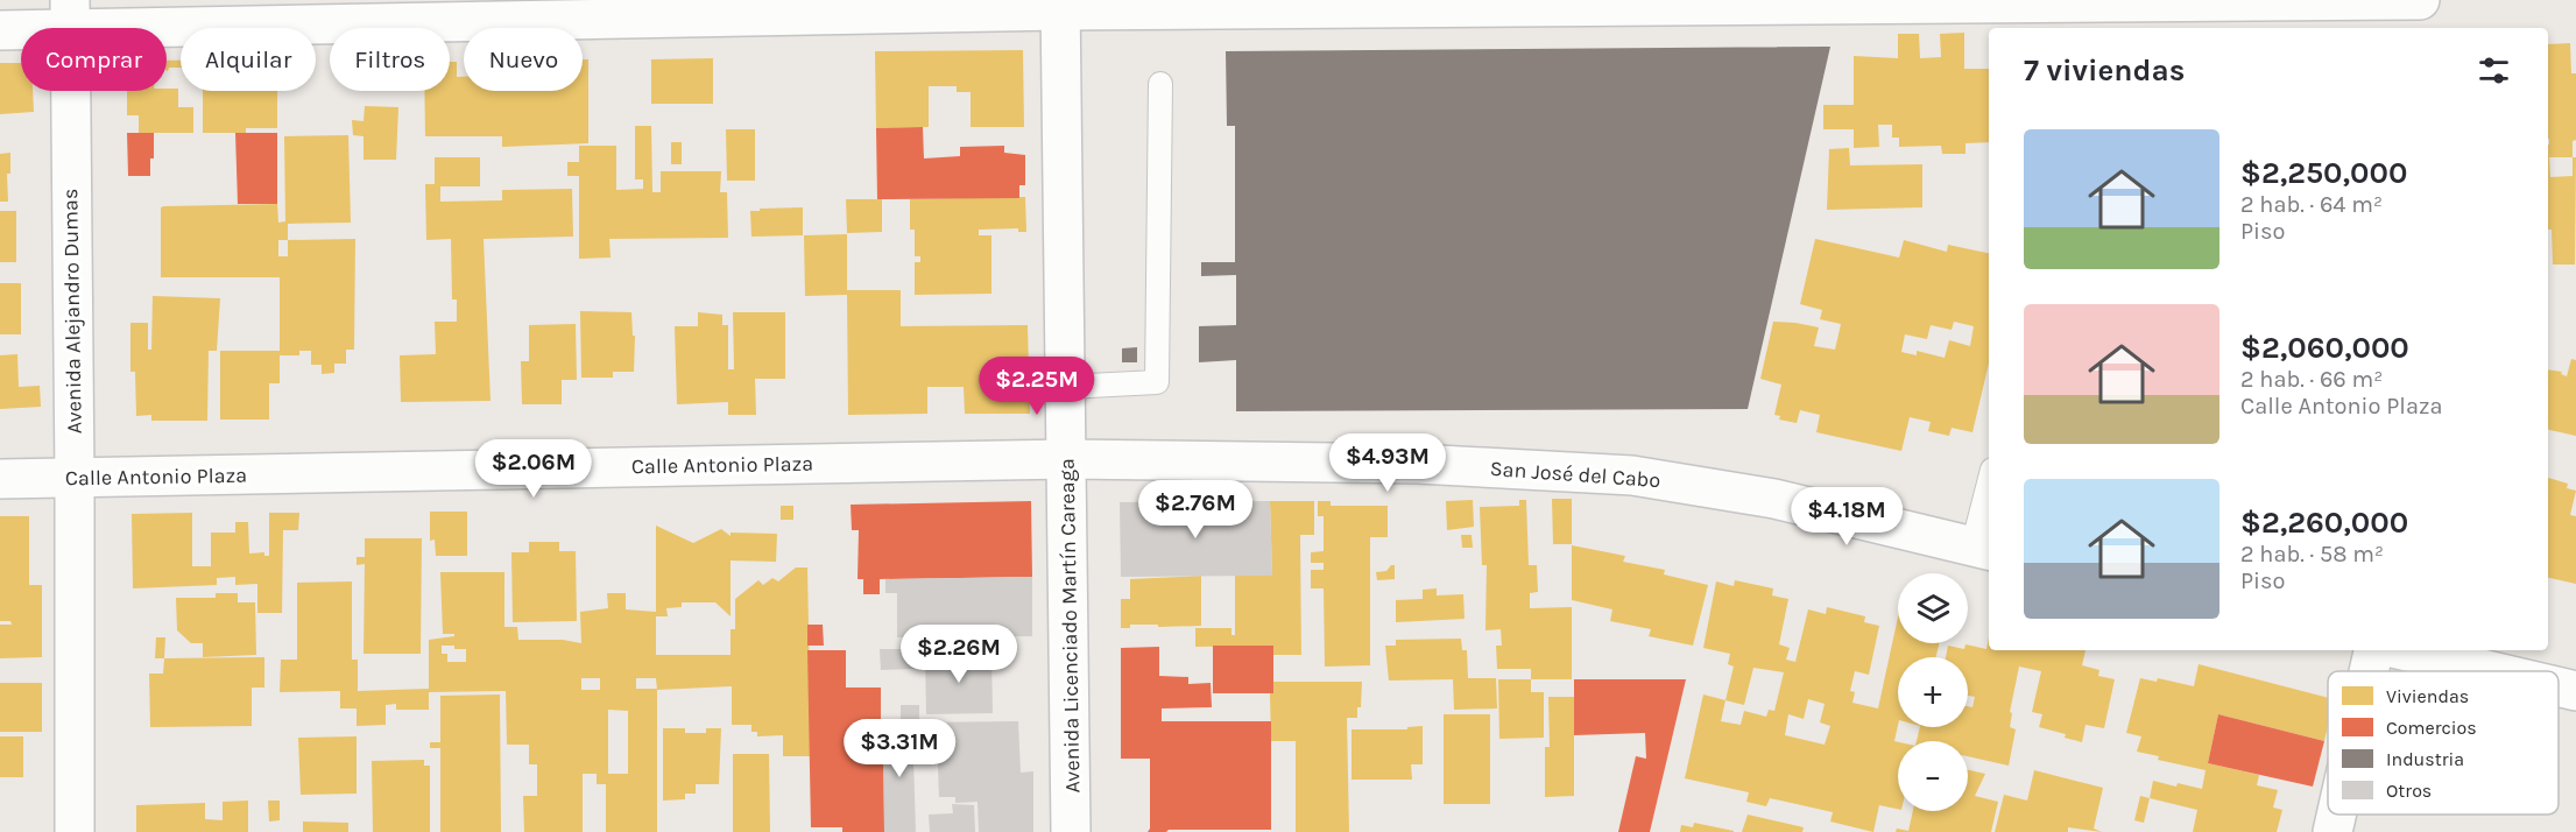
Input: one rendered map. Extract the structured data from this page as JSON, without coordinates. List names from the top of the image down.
{
  "streets": {
    "street": [
      "Avenida Alejandro Dumas",
      "Calle Antonio Plaza",
      "San José del Cabo",
      "Avenida Licenciado Martín Careaga"
    ]
  },
  "crossings": [
    ["Avenida Alejandro Dumas", "Calle Antonio Plaza"],
    ["Calle Antonio Plaza", "San José del Cabo"],
    ["Calle Antonio Plaza", "Avenida Licenciado Martín Careaga"],
    ["San José del Cabo", "Avenida Licenciado Martín Careaga"]
  ],
  "legend": [
    "Viviendas",
    "Comercios",
    "Industria",
    "Otros"
  ],
  "page": {
    "chip": [
      "Comprar",
      "Alquilar",
      "Filtros",
      "Nuevo"
    ],
    "heading": "7 viviendas",
    "list": [
      {
        "name": "$2,250,000",
        "note": "2 hab. · 64 m² · Piso"
      },
      {
        "name": "$2,060,000",
        "note": "2 hab. · 66 m² · Calle Antonio Plaza"
      },
      {
        "name": "$2,260,000",
        "note": "2 hab. · 58 m² · Piso"
      }
    ],
    "price": [
      "$2.25M",
      "$4.93M",
      "$2.06M",
      "$2.76M",
      "$4.18M",
      "$2.26M",
      "$3.31M"
    ],
    "map_buttons": ["+", "−"]
  }
}
